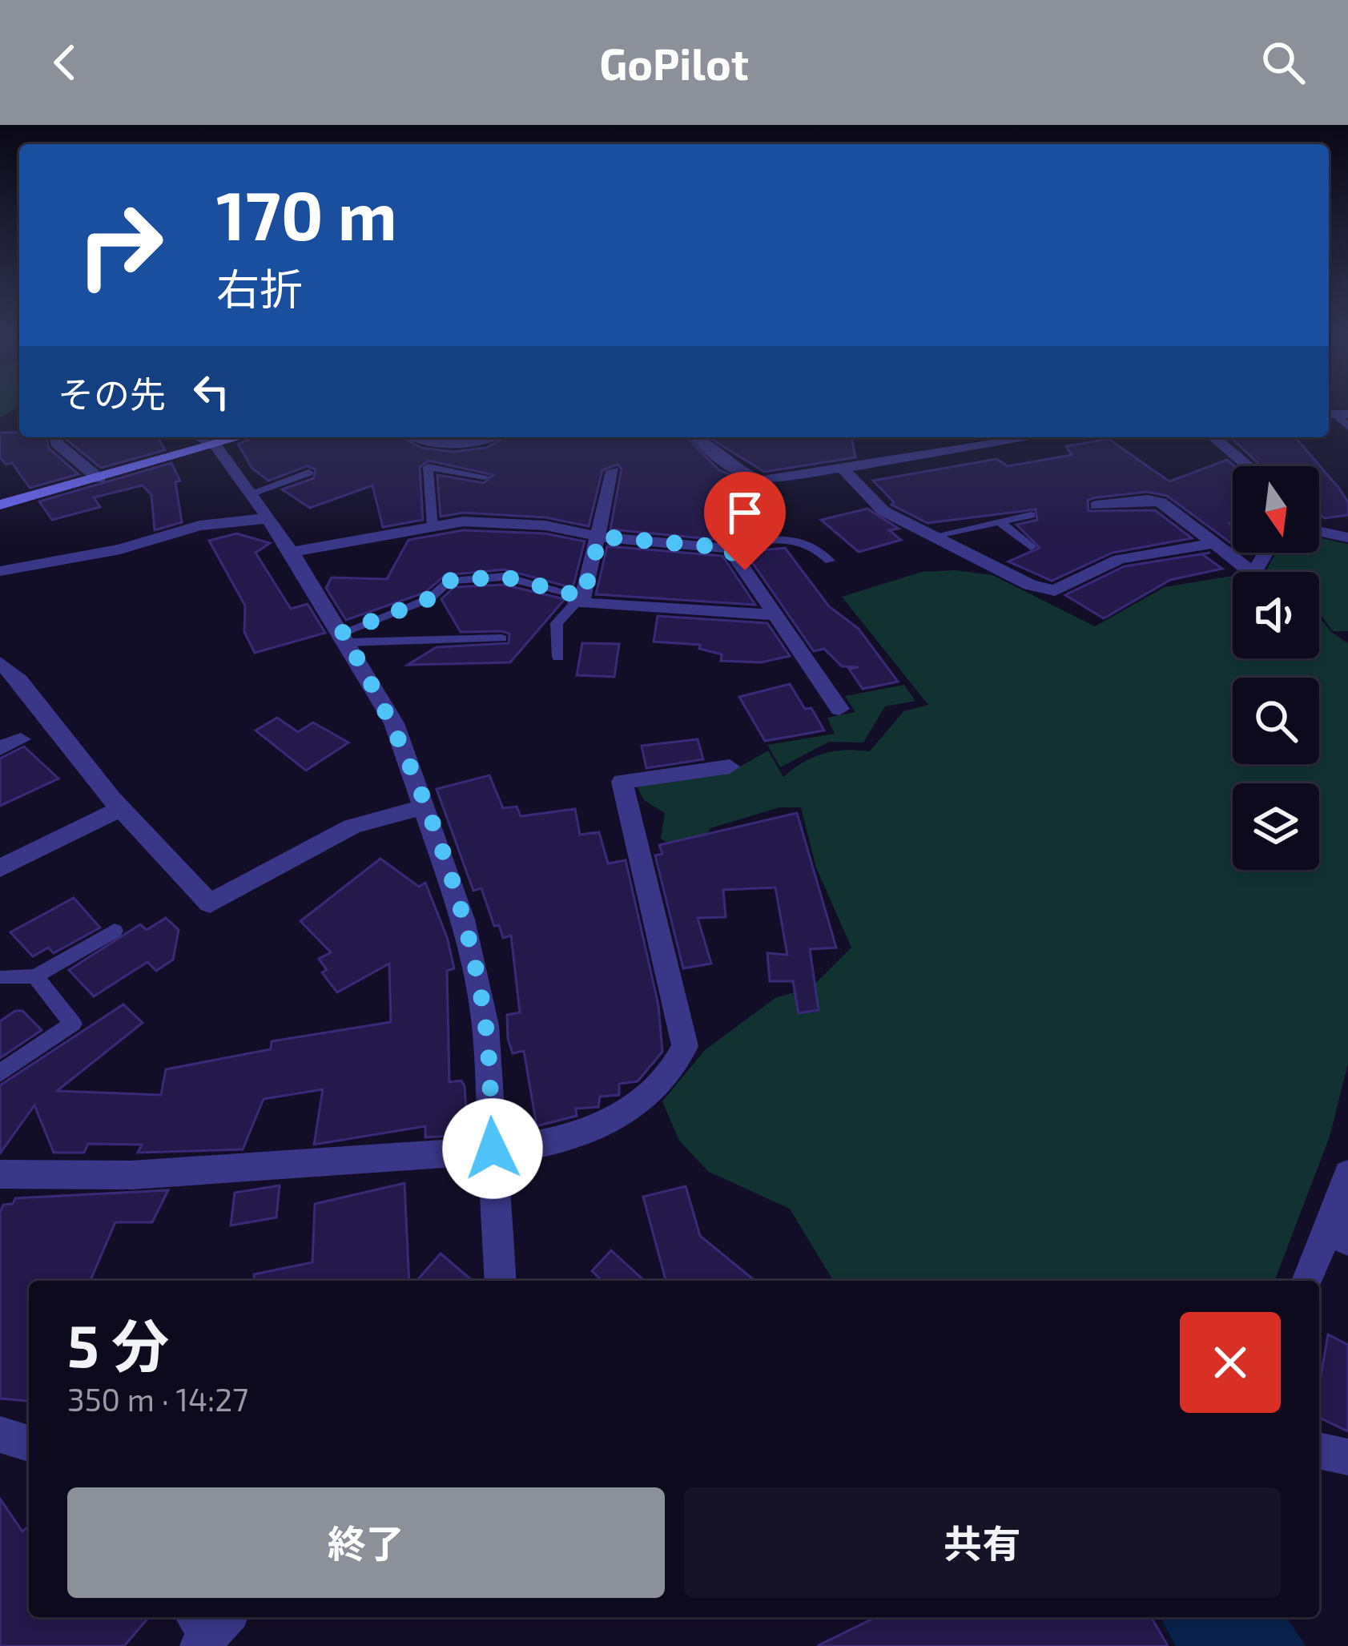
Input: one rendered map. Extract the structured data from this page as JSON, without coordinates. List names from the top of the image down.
{
  "north": "bottom",
  "page": {
    "header": "GoPilot",
    "turn": ["170 m", "右折"],
    "then": "その先",
    "heading": ["5 分", "350 m · 14:27"],
    "buttons": ["終了", "共有"]
  }
}
